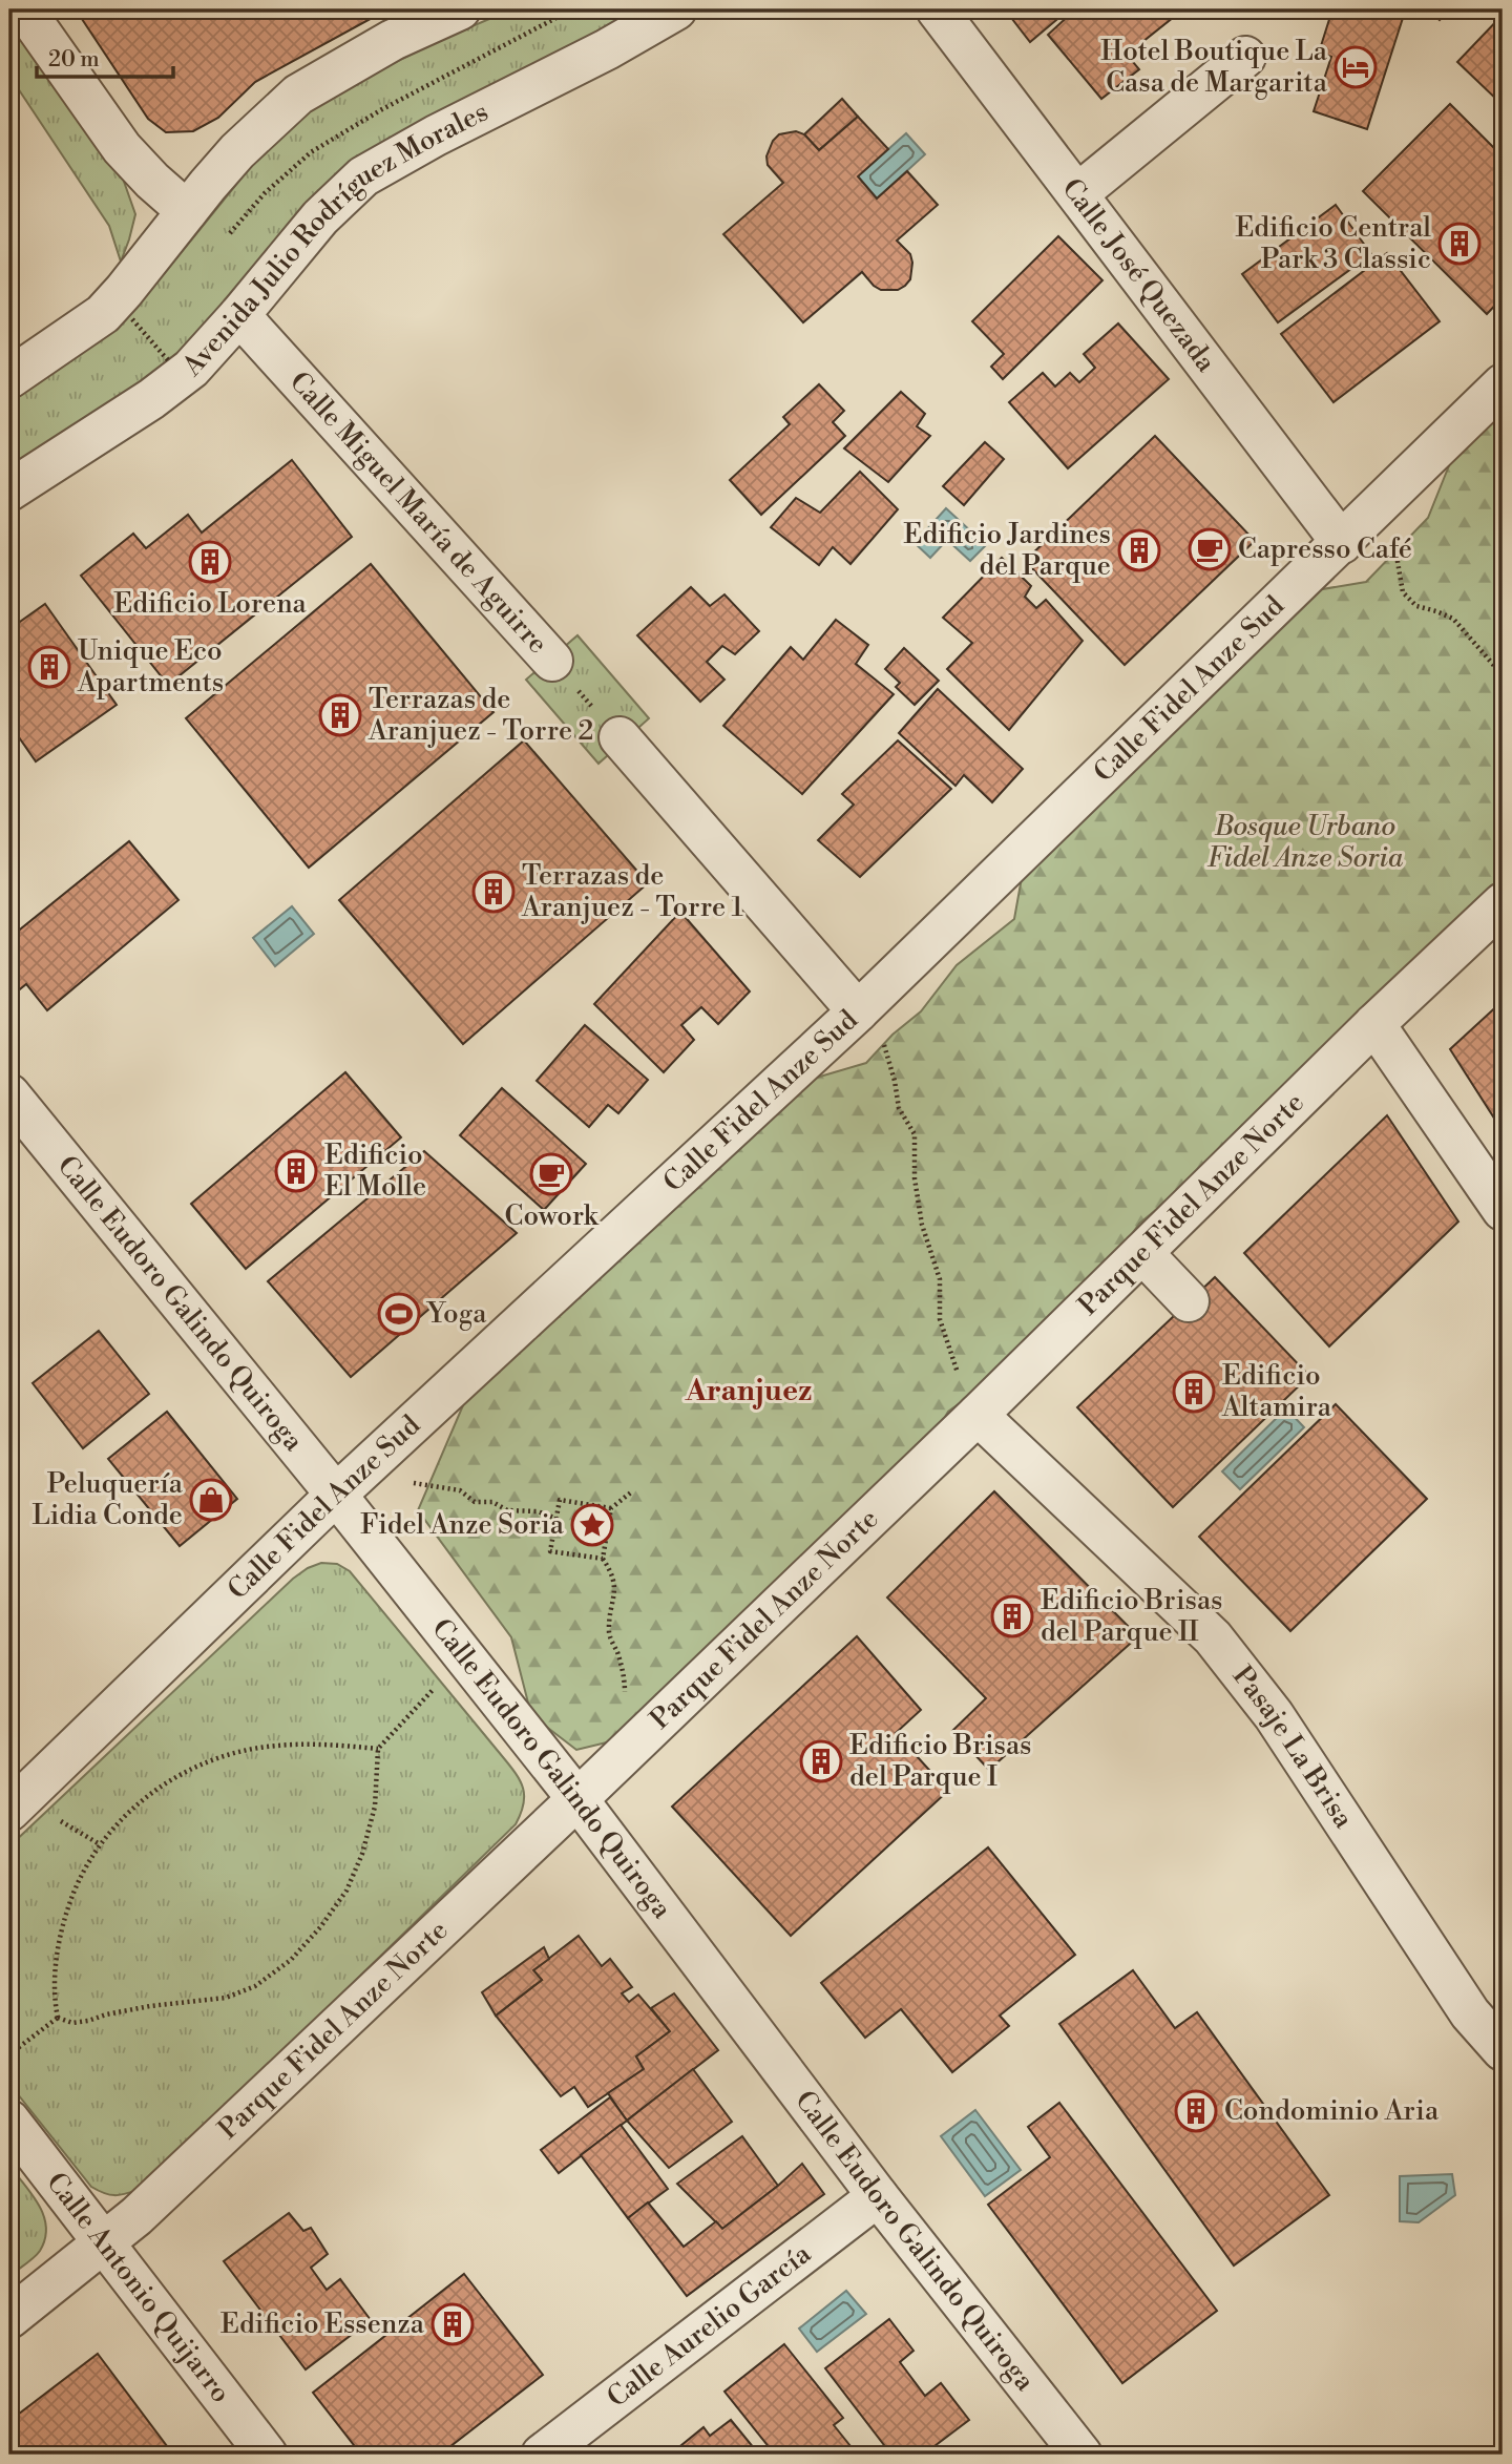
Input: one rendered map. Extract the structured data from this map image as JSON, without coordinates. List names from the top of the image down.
{
  "streets": {
    "street": [
      "Avenida Julio Rodríguez Morales",
      "Calle José Quezada",
      "Calle Miguel María de Aguirre",
      "Calle Fidel Anze Sud",
      "Parque Fidel Anze Norte",
      "Calle Eudoro Galindo Quiroga",
      "Pasaje La Brisa",
      "Calle Antonio Quijarro",
      "Calle Aurelio García"
    ]
  },
  "crossings": [
    ["Avenida Julio Rodríguez Morales", "Calle Miguel María de Aguirre"],
    ["Calle José Quezada", "Calle Fidel Anze Sud"],
    ["Calle Fidel Anze Sud", "Calle Eudoro Galindo Quiroga"],
    ["Parque Fidel Anze Norte", "Calle Eudoro Galindo Quiroga"],
    ["Parque Fidel Anze Norte", "Pasaje La Brisa"],
    ["Parque Fidel Anze Norte", "Calle Antonio Quijarro"],
    ["Calle Eudoro Galindo Quiroga", "Calle Aurelio García"]
  ],
  "districts": ["Aranjuez"],
  "parks": ["Bosque Urbano Fidel Anze Soria"],
  "places": {
    "hotel": ["Hotel Boutique La Casa de Margarita"],
    "building": [
      "Edificio Central Park 3 Classic",
      "Edificio Jardines del Parque",
      "Edificio Lorena",
      "Unique Eco Apartments",
      "Terrazas de Aranjuez - Torre 2",
      "Terrazas de Aranjuez - Torre 1",
      "Edificio El Molle",
      "Edificio Altamira",
      "Edificio Brisas del Parque II",
      "Edificio Brisas del Parque I",
      "Condominio Aria",
      "Edificio Essenza"
    ],
    "cafe": ["Capresso Café", "Cowork"],
    "sports": ["Yoga"],
    "shop": ["Peluquería Lidia Conde"],
    "place": ["Fidel Anze Soria"]
  },
  "scale_bar": "20 m"
}
